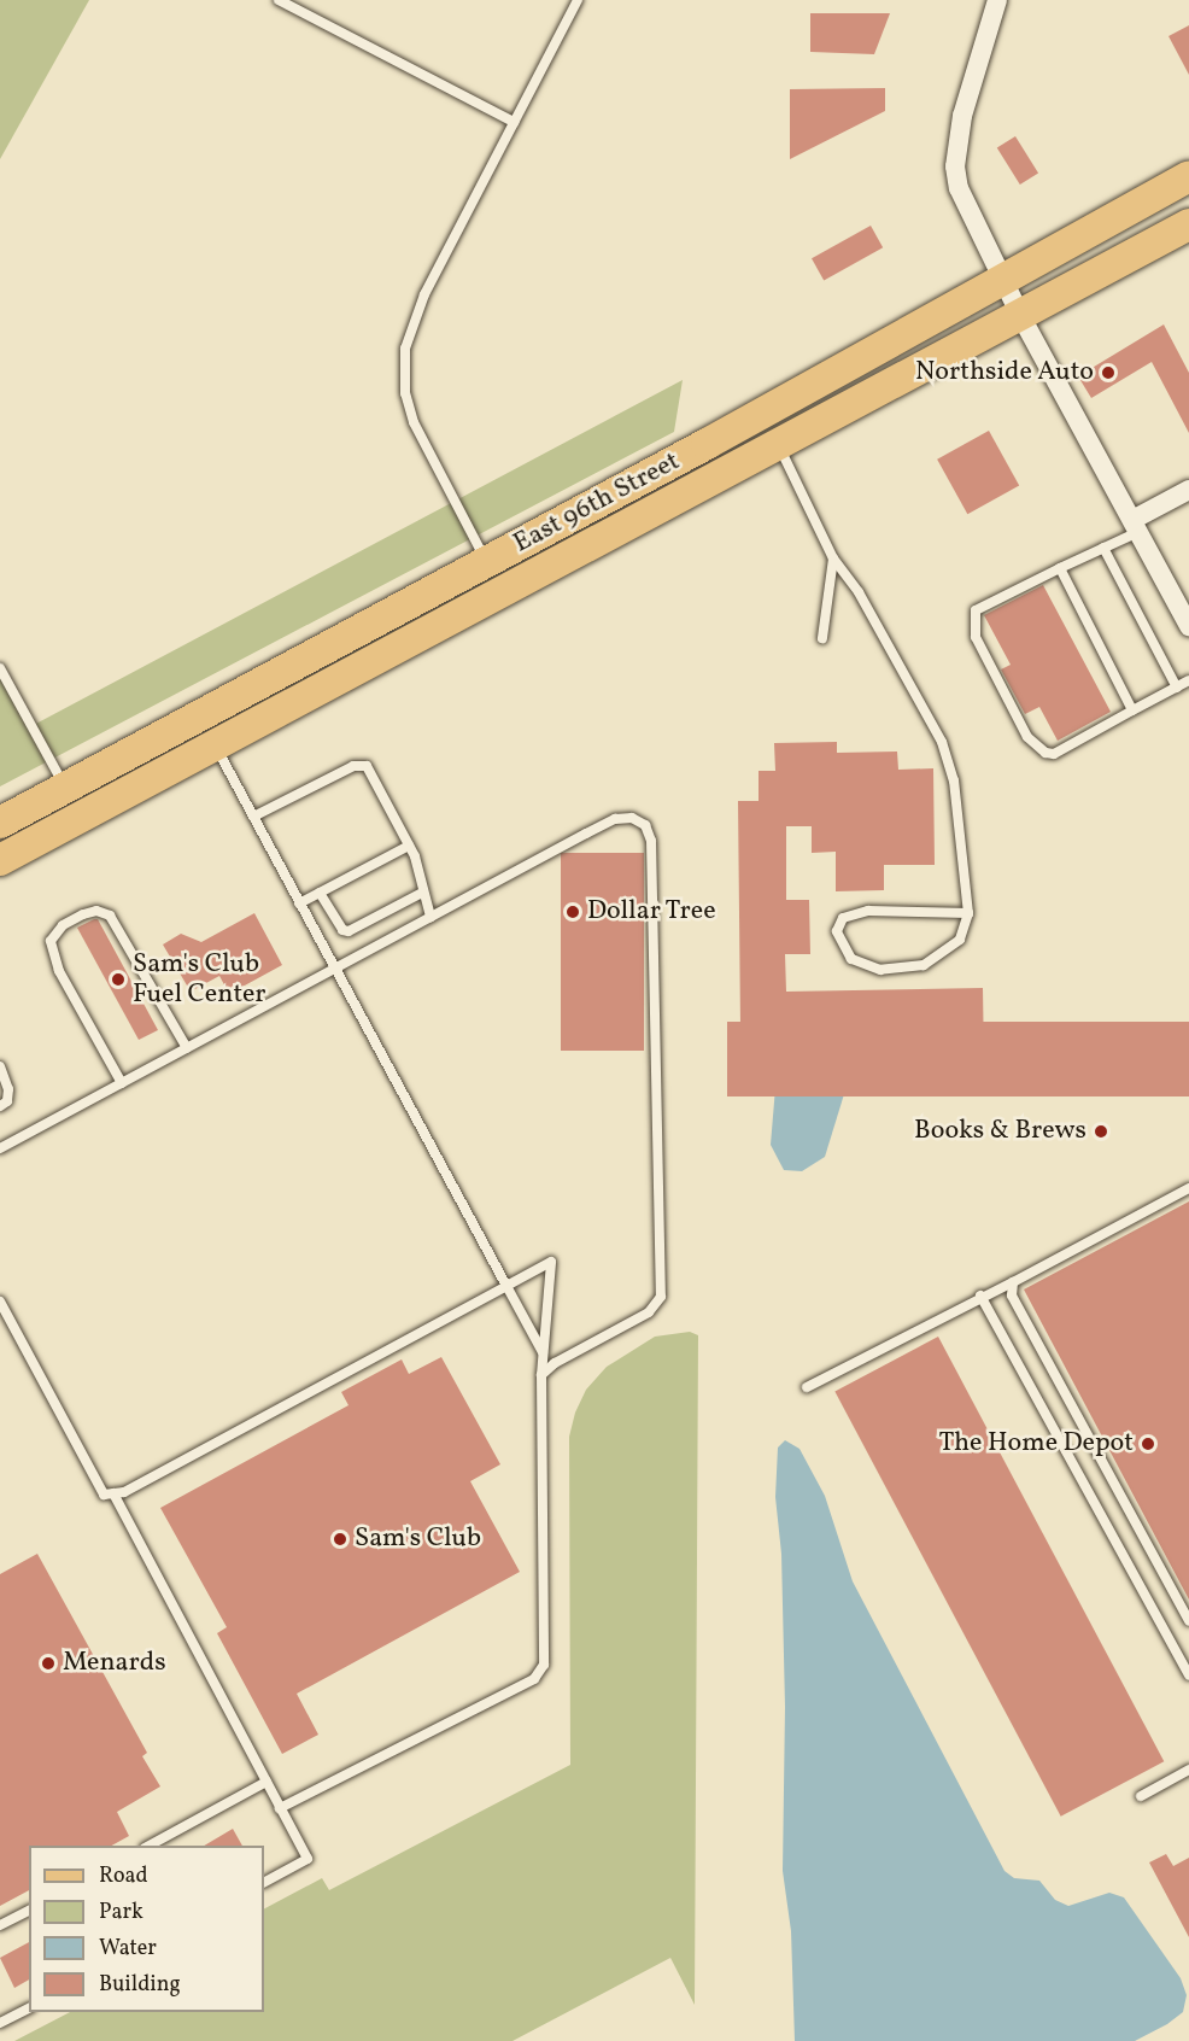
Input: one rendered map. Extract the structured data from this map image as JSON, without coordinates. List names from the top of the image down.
{
  "streets": {
    "main road": ["East 96th Street"]
  },
  "places": [
    "Northside Auto",
    "Dollar Tree",
    "Sam's Club Fuel Center",
    "Books & Brews",
    "The Home Depot",
    "Sam's Club",
    "Menards"
  ],
  "legend": [
    "Road",
    "Park",
    "Water",
    "Building"
  ]
}
